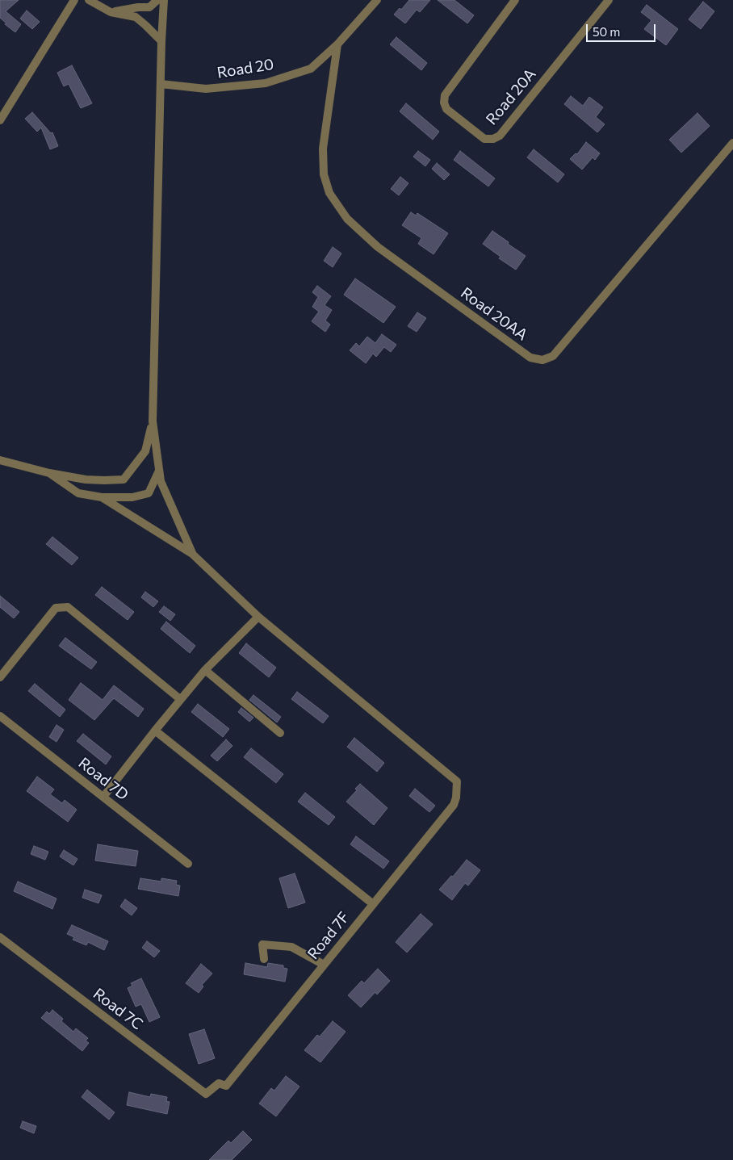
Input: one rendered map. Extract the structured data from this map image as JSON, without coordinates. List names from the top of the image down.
{
  "streets": {
    "street": [
      "Road 20",
      "Road 20A",
      "Road 20AA",
      "Road 7D",
      "Road 7F",
      "Road 7C"
    ]
  },
  "crossings": [
    ["Road 20", "Road 20AA"],
    ["Road 7F", "Road 7C"]
  ],
  "scale_bar": "50 m"
}
